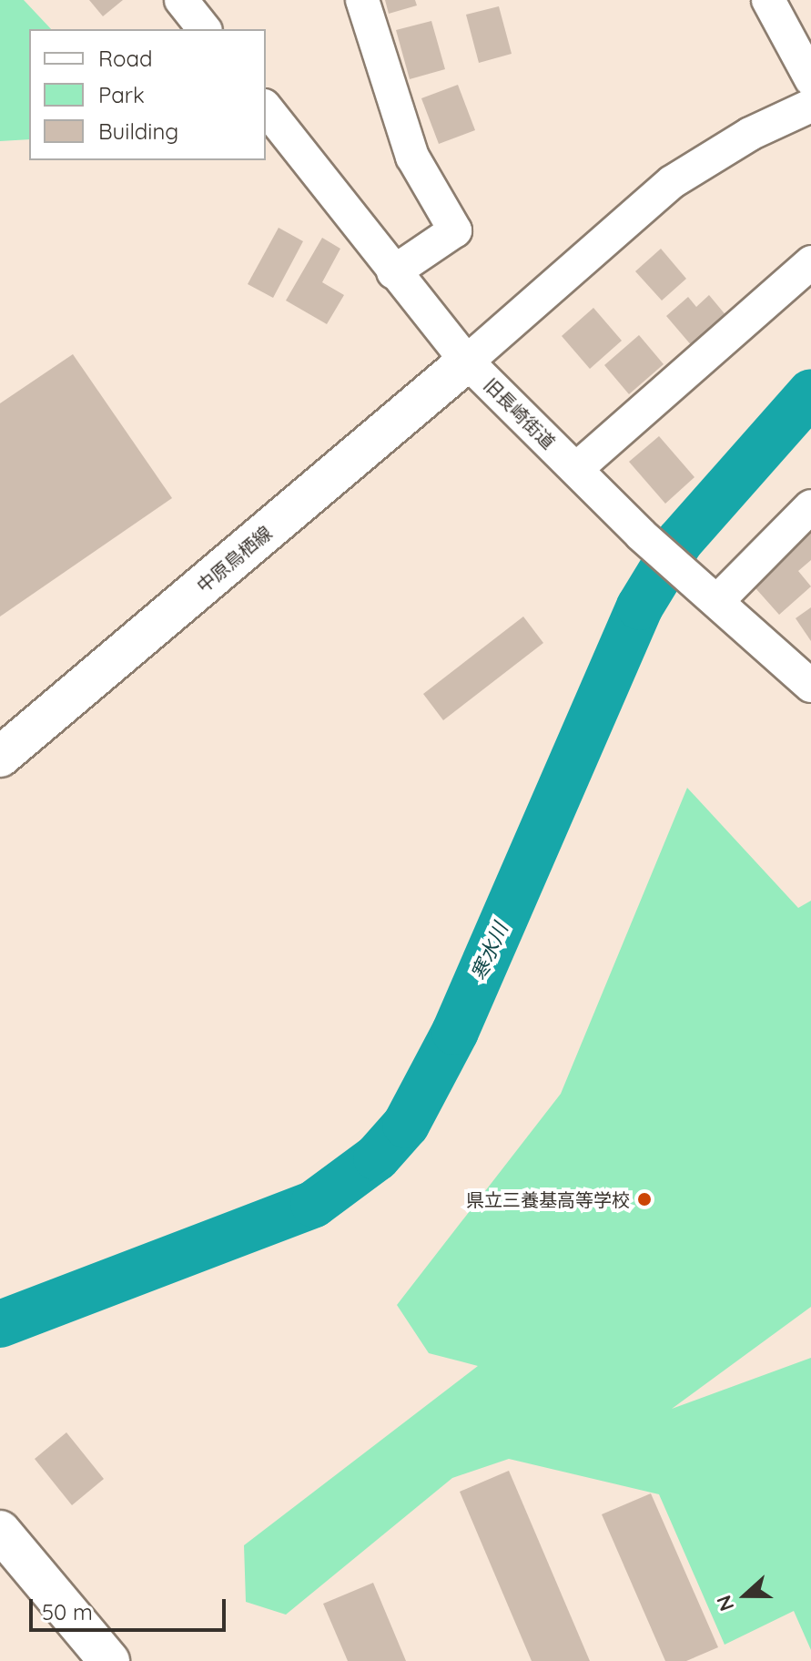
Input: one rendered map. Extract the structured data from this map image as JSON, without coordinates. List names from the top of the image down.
{
  "streets": {
    "main road": ["中原鳥栖線"],
    "street": ["旧長崎街道"]
  },
  "crossings": [
    ["旧長崎街道", "中原鳥栖線"]
  ],
  "water": ["寒水川"],
  "places": ["県立三養基高等学校"],
  "legend": ["Road", "Park", "Building"],
  "scale_bar": "50 m",
  "north": "left"
}
